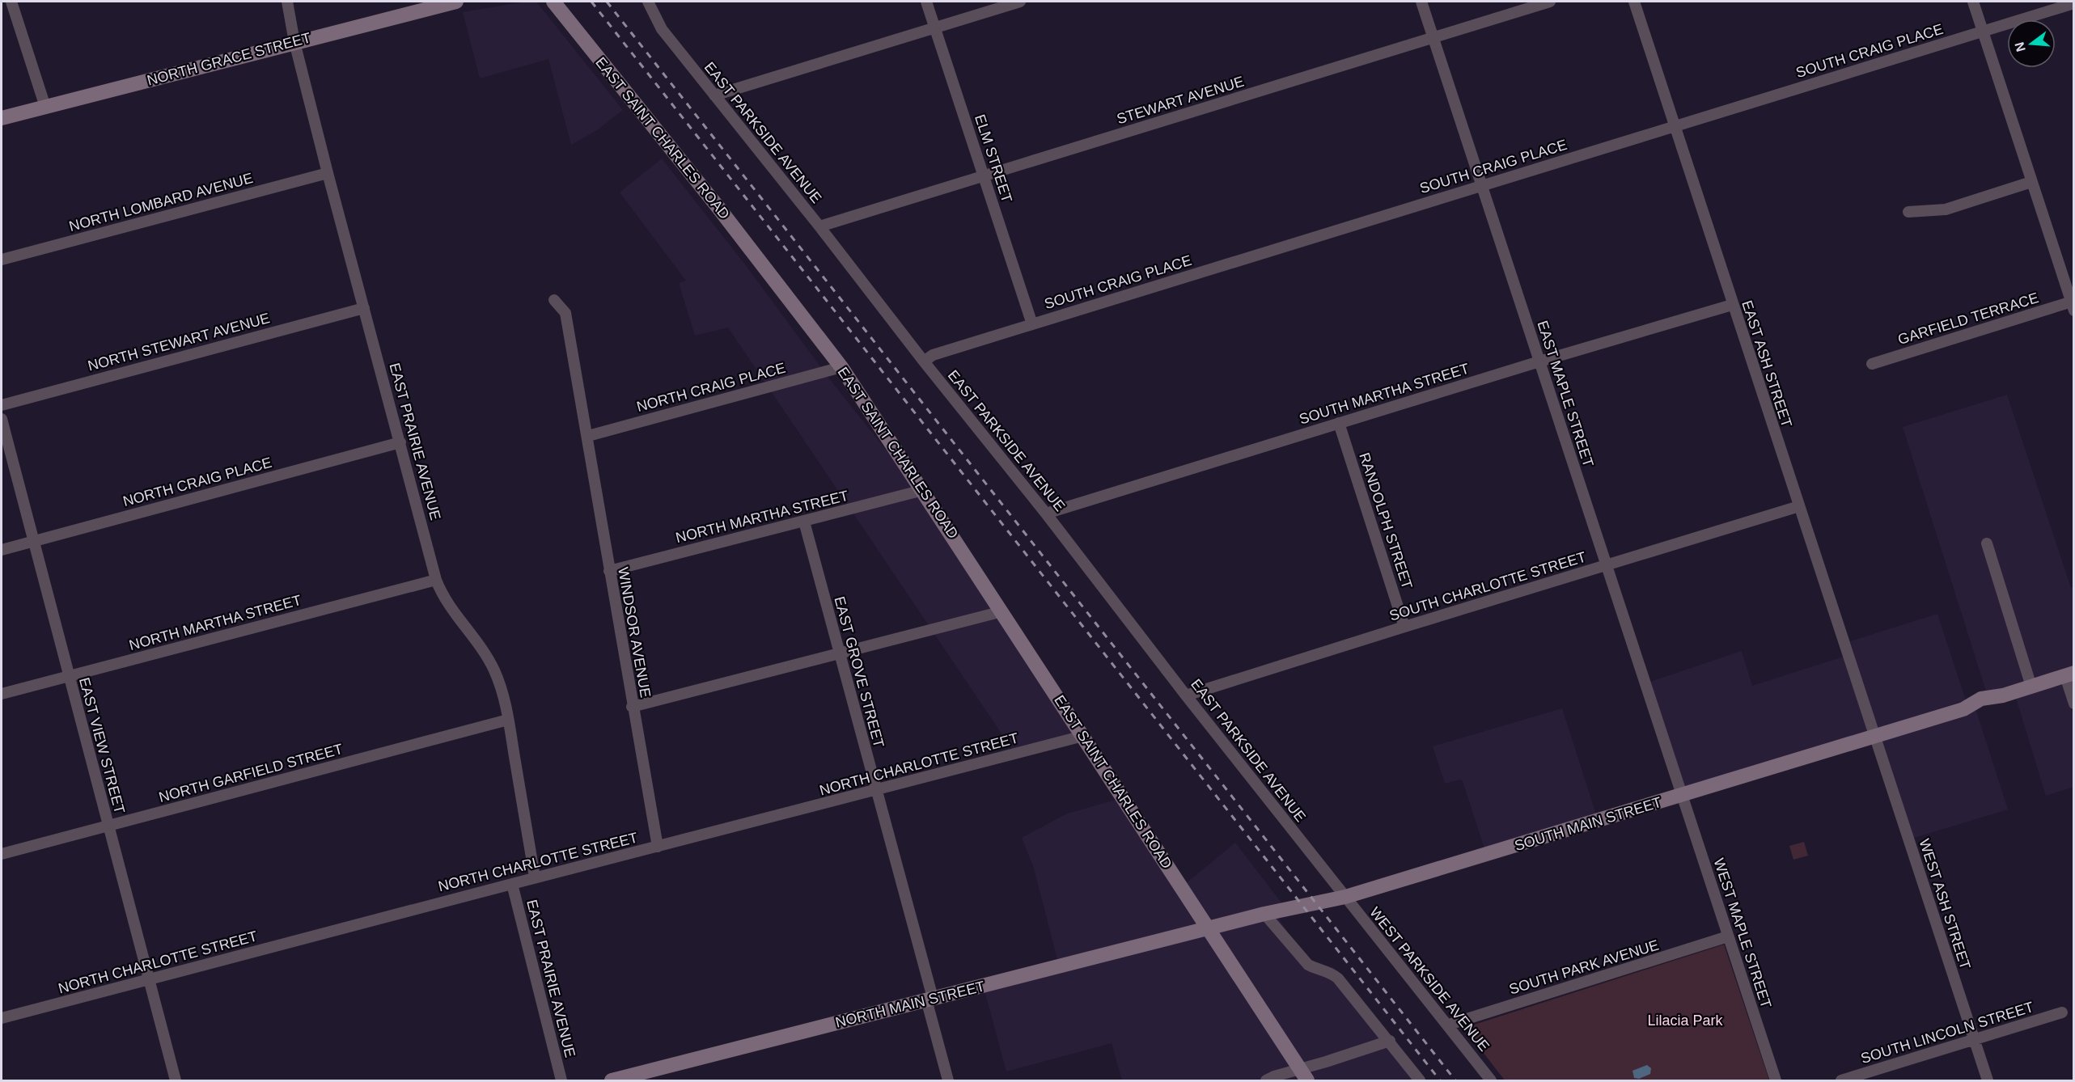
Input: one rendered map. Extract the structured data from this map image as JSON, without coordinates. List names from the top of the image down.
{
  "streets": {
    "main road": [
      "NORTH GRACE STREET",
      "EAST SAINT CHARLES ROAD",
      "SOUTH MAIN STREET",
      "NORTH MAIN STREET"
    ],
    "street": [
      "SOUTH CRAIG PLACE",
      "STEWART AVENUE",
      "EAST PARKSIDE AVENUE",
      "ELM STREET",
      "NORTH LOMBARD AVENUE",
      "GARFIELD TERRACE",
      "NORTH STEWART AVENUE",
      "EAST ASH STREET",
      "NORTH CRAIG PLACE",
      "SOUTH MARTHA STREET",
      "EAST MAPLE STREET",
      "EAST PRAIRIE AVENUE",
      "NORTH MARTHA STREET",
      "RANDOLPH STREET",
      "SOUTH CHARLOTTE STREET",
      "WINDSOR AVENUE",
      "EAST GROVE STREET",
      "EAST VIEW STREET",
      "NORTH CHARLOTTE STREET",
      "NORTH GARFIELD STREET",
      "WEST ASH STREET",
      "WEST MAPLE STREET",
      "SOUTH PARK AVENUE",
      "WEST PARKSIDE AVENUE",
      "SOUTH LINCOLN STREET"
    ]
  },
  "crossings": [
    ["SOUTH CRAIG PLACE", "EAST PARKSIDE AVENUE"],
    ["SOUTH CRAIG PLACE", "ELM STREET"],
    ["SOUTH CRAIG PLACE", "EAST ASH STREET"],
    ["SOUTH CRAIG PLACE", "EAST MAPLE STREET"],
    ["NORTH GRACE STREET", "EAST PRAIRIE AVENUE"],
    ["STEWART AVENUE", "EAST PARKSIDE AVENUE"],
    ["STEWART AVENUE", "ELM STREET"],
    ["STEWART AVENUE", "EAST MAPLE STREET"],
    ["EAST PARKSIDE AVENUE", "SOUTH MARTHA STREET"],
    ["EAST PARKSIDE AVENUE", "SOUTH CHARLOTTE STREET"],
    ["EAST PARKSIDE AVENUE", "SOUTH MAIN STREET"],
    ["EAST PARKSIDE AVENUE", "WEST PARKSIDE AVENUE"],
    ["EAST SAINT CHARLES ROAD", "NORTH CRAIG PLACE"],
    ["EAST SAINT CHARLES ROAD", "NORTH MARTHA STREET"],
    ["EAST SAINT CHARLES ROAD", "NORTH CHARLOTTE STREET"],
    ["EAST SAINT CHARLES ROAD", "SOUTH MAIN STREET"],
    ["EAST SAINT CHARLES ROAD", "NORTH MAIN STREET"],
    ["NORTH LOMBARD AVENUE", "EAST PRAIRIE AVENUE"],
    ["NORTH STEWART AVENUE", "EAST PRAIRIE AVENUE"],
    ["EAST ASH STREET", "SOUTH MARTHA STREET"],
    ["EAST ASH STREET", "SOUTH CHARLOTTE STREET"],
    ["EAST ASH STREET", "SOUTH MAIN STREET"],
    ["EAST ASH STREET", "WEST ASH STREET"],
    ["NORTH CRAIG PLACE", "EAST PRAIRIE AVENUE"],
    ["NORTH CRAIG PLACE", "WINDSOR AVENUE"],
    ["NORTH CRAIG PLACE", "EAST VIEW STREET"],
    ["SOUTH MARTHA STREET", "EAST MAPLE STREET"],
    ["SOUTH MARTHA STREET", "RANDOLPH STREET"],
    ["EAST MAPLE STREET", "SOUTH CHARLOTTE STREET"],
    ["EAST MAPLE STREET", "SOUTH MAIN STREET"],
    ["EAST MAPLE STREET", "WEST MAPLE STREET"],
    ["EAST PRAIRIE AVENUE", "NORTH MARTHA STREET"],
    ["EAST PRAIRIE AVENUE", "NORTH CHARLOTTE STREET"],
    ["EAST PRAIRIE AVENUE", "NORTH GARFIELD STREET"],
    ["NORTH MARTHA STREET", "WINDSOR AVENUE"],
    ["NORTH MARTHA STREET", "EAST GROVE STREET"],
    ["NORTH MARTHA STREET", "EAST VIEW STREET"],
    ["RANDOLPH STREET", "SOUTH CHARLOTTE STREET"],
    ["WINDSOR AVENUE", "NORTH CHARLOTTE STREET"],
    ["EAST GROVE STREET", "NORTH CHARLOTTE STREET"],
    ["EAST GROVE STREET", "NORTH MAIN STREET"],
    ["EAST VIEW STREET", "NORTH CHARLOTTE STREET"],
    ["EAST VIEW STREET", "NORTH GARFIELD STREET"],
    ["SOUTH MAIN STREET", "WEST ASH STREET"],
    ["SOUTH MAIN STREET", "WEST MAPLE STREET"],
    ["SOUTH MAIN STREET", "WEST PARKSIDE AVENUE"],
    ["SOUTH MAIN STREET", "NORTH MAIN STREET"],
    ["WEST ASH STREET", "SOUTH LINCOLN STREET"],
    ["WEST MAPLE STREET", "SOUTH PARK AVENUE"],
    ["SOUTH PARK AVENUE", "WEST PARKSIDE AVENUE"]
  ],
  "parks": ["Lilacia Park"],
  "north": "left"
}
